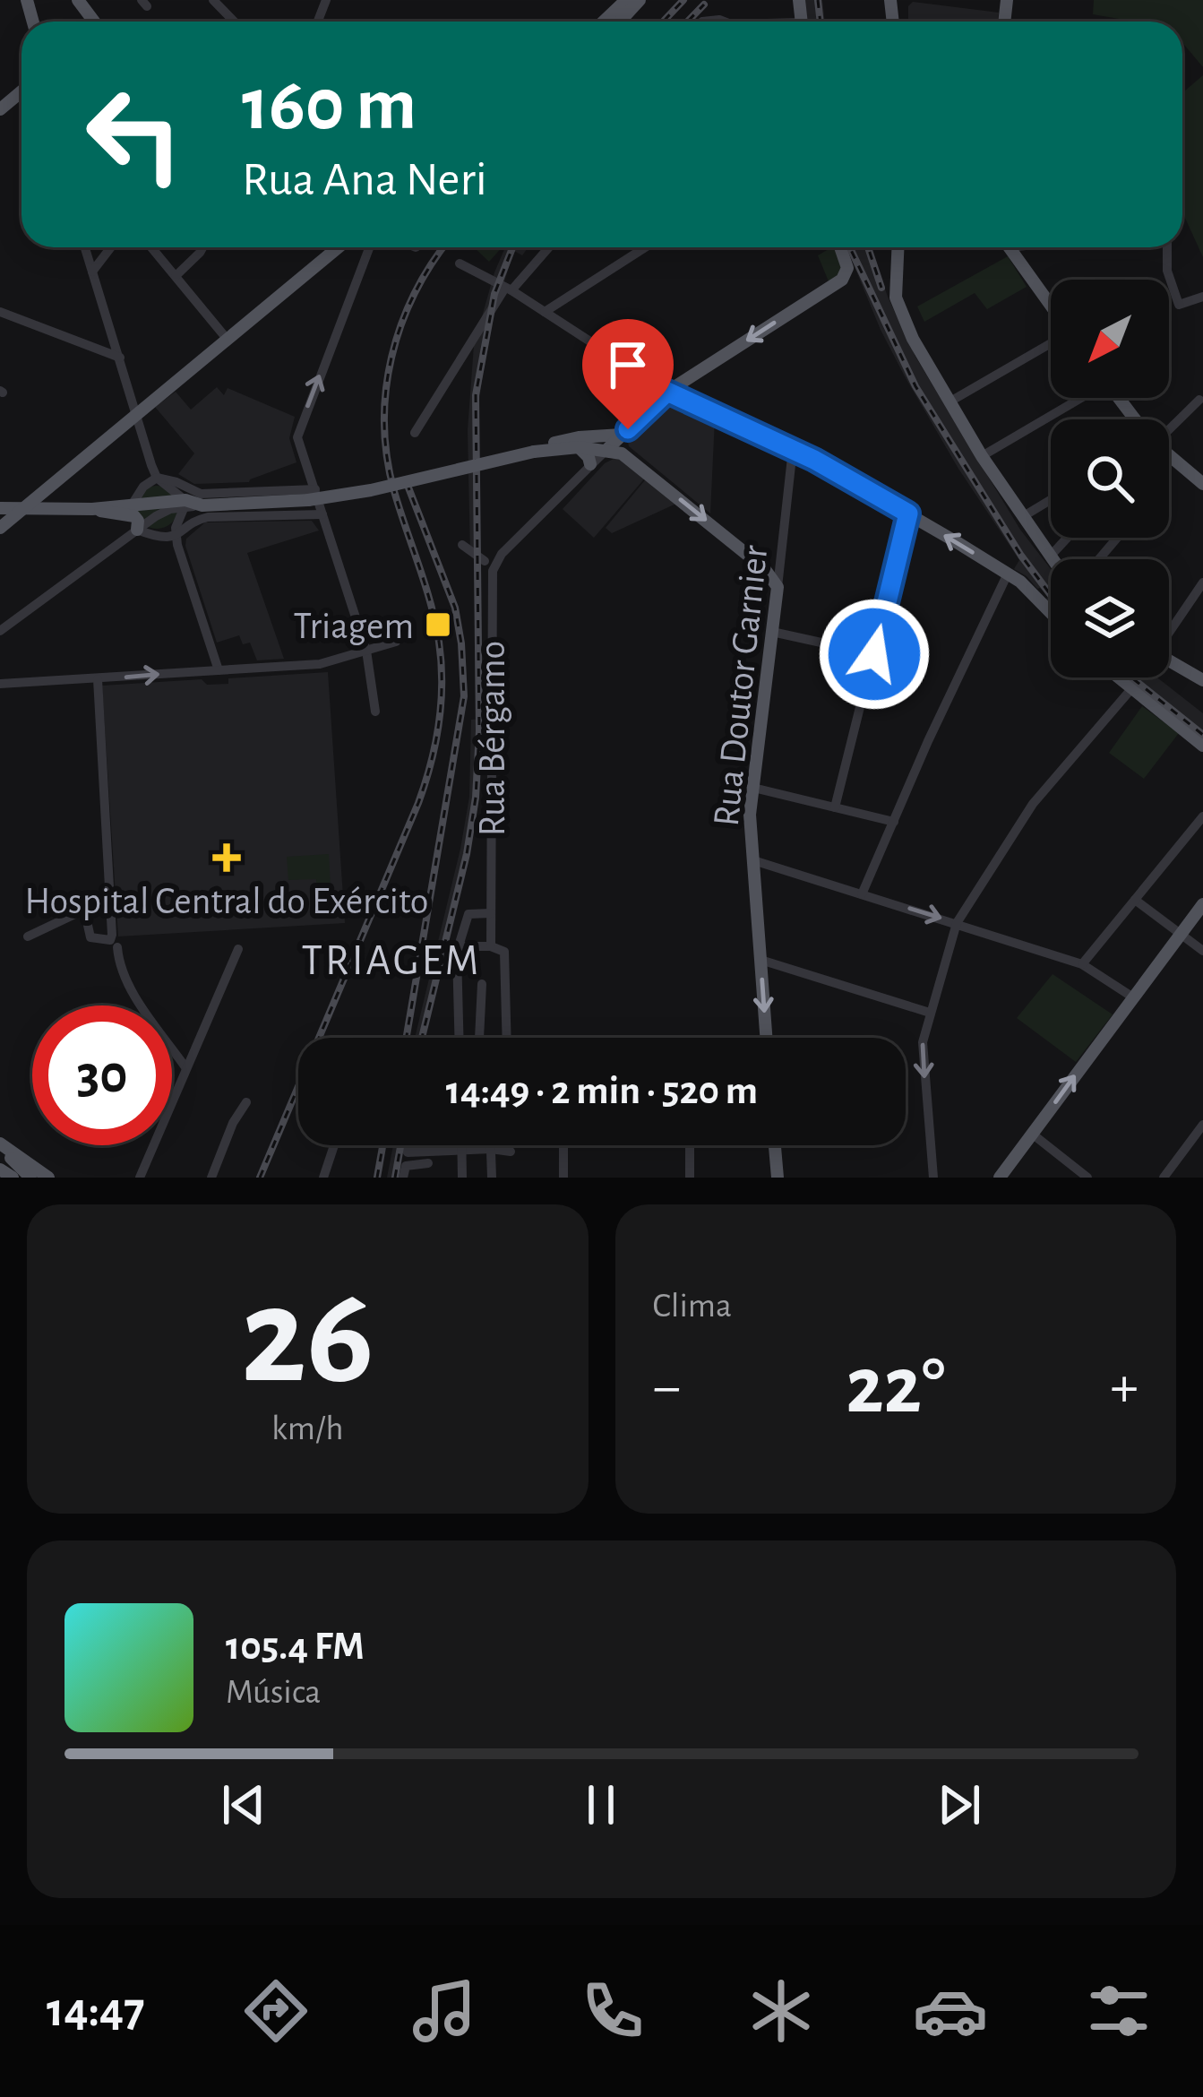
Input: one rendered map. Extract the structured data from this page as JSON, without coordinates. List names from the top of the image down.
{
  "streets": {
    "main road": ["Rua Doutor Garnier"],
    "street": ["Rua Bérgamo"]
  },
  "districts": ["TRIAGEM"],
  "places": {
    "transit": ["Triagem"],
    "health": ["Hospital Central do Exército"]
  },
  "north": "bottom left",
  "page": {
    "turn": ["160 m", "Rua Ana Neri"],
    "limit": "30",
    "trip": "14:49 · 2 min · 520 m",
    "tile": [
      ["26", "km/h"],
      "Clima"
    ],
    "heat": ["−", "22°", "+"],
    "song": ["105.4 FM", "Música"],
    "tabs": "14:47"
  }
}
